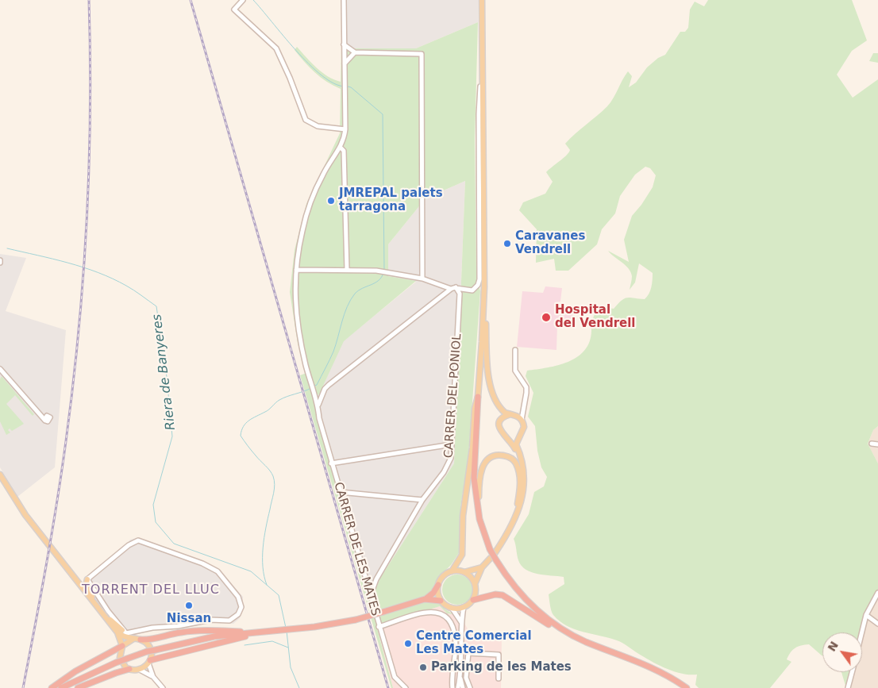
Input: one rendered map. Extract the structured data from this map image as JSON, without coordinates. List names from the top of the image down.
{
  "streets": {
    "street": ["CARRER DEL PONIOL", "CARRER DE LES MATES"]
  },
  "crossings": [
    ["CARRER DEL PONIOL", "CARRER DE LES MATES"]
  ],
  "districts": ["TORRENT DEL LLUC"],
  "water": ["Riera de Banyeres"],
  "places": [
    "JMREPAL palets tarragona",
    "Caravanes Vendrell",
    "Hospital del Vendrell",
    "Nissan",
    "Centre Comercial Les Mates",
    "Parking de les Mates"
  ],
  "north": "top left"
}
